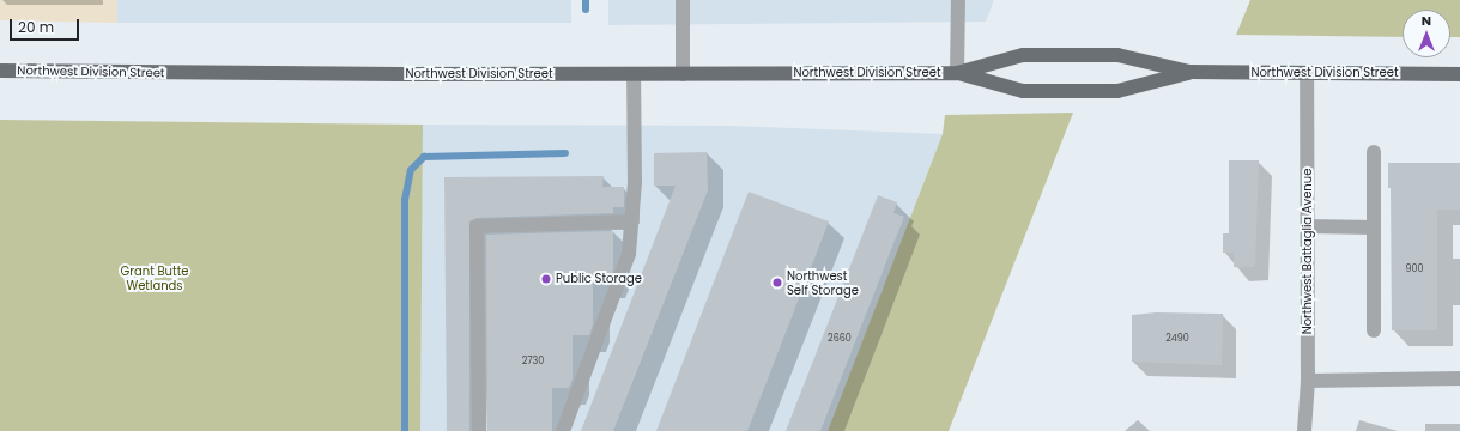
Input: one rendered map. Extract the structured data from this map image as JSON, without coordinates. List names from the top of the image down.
{
  "streets": {
    "main road": ["Northwest Division Street"],
    "street": ["Northwest Battaglia Avenue"]
  },
  "crossings": [
    ["Northwest Division Street", "Northwest Battaglia Avenue"]
  ],
  "parks": ["Grant Butte Wetlands"],
  "places": ["Public Storage", "Northwest Self Storage"],
  "house_numbers": [
    "900",
    "2660",
    "2490",
    "2730"
  ],
  "scale_bar": "20 m",
  "north": "top"
}
